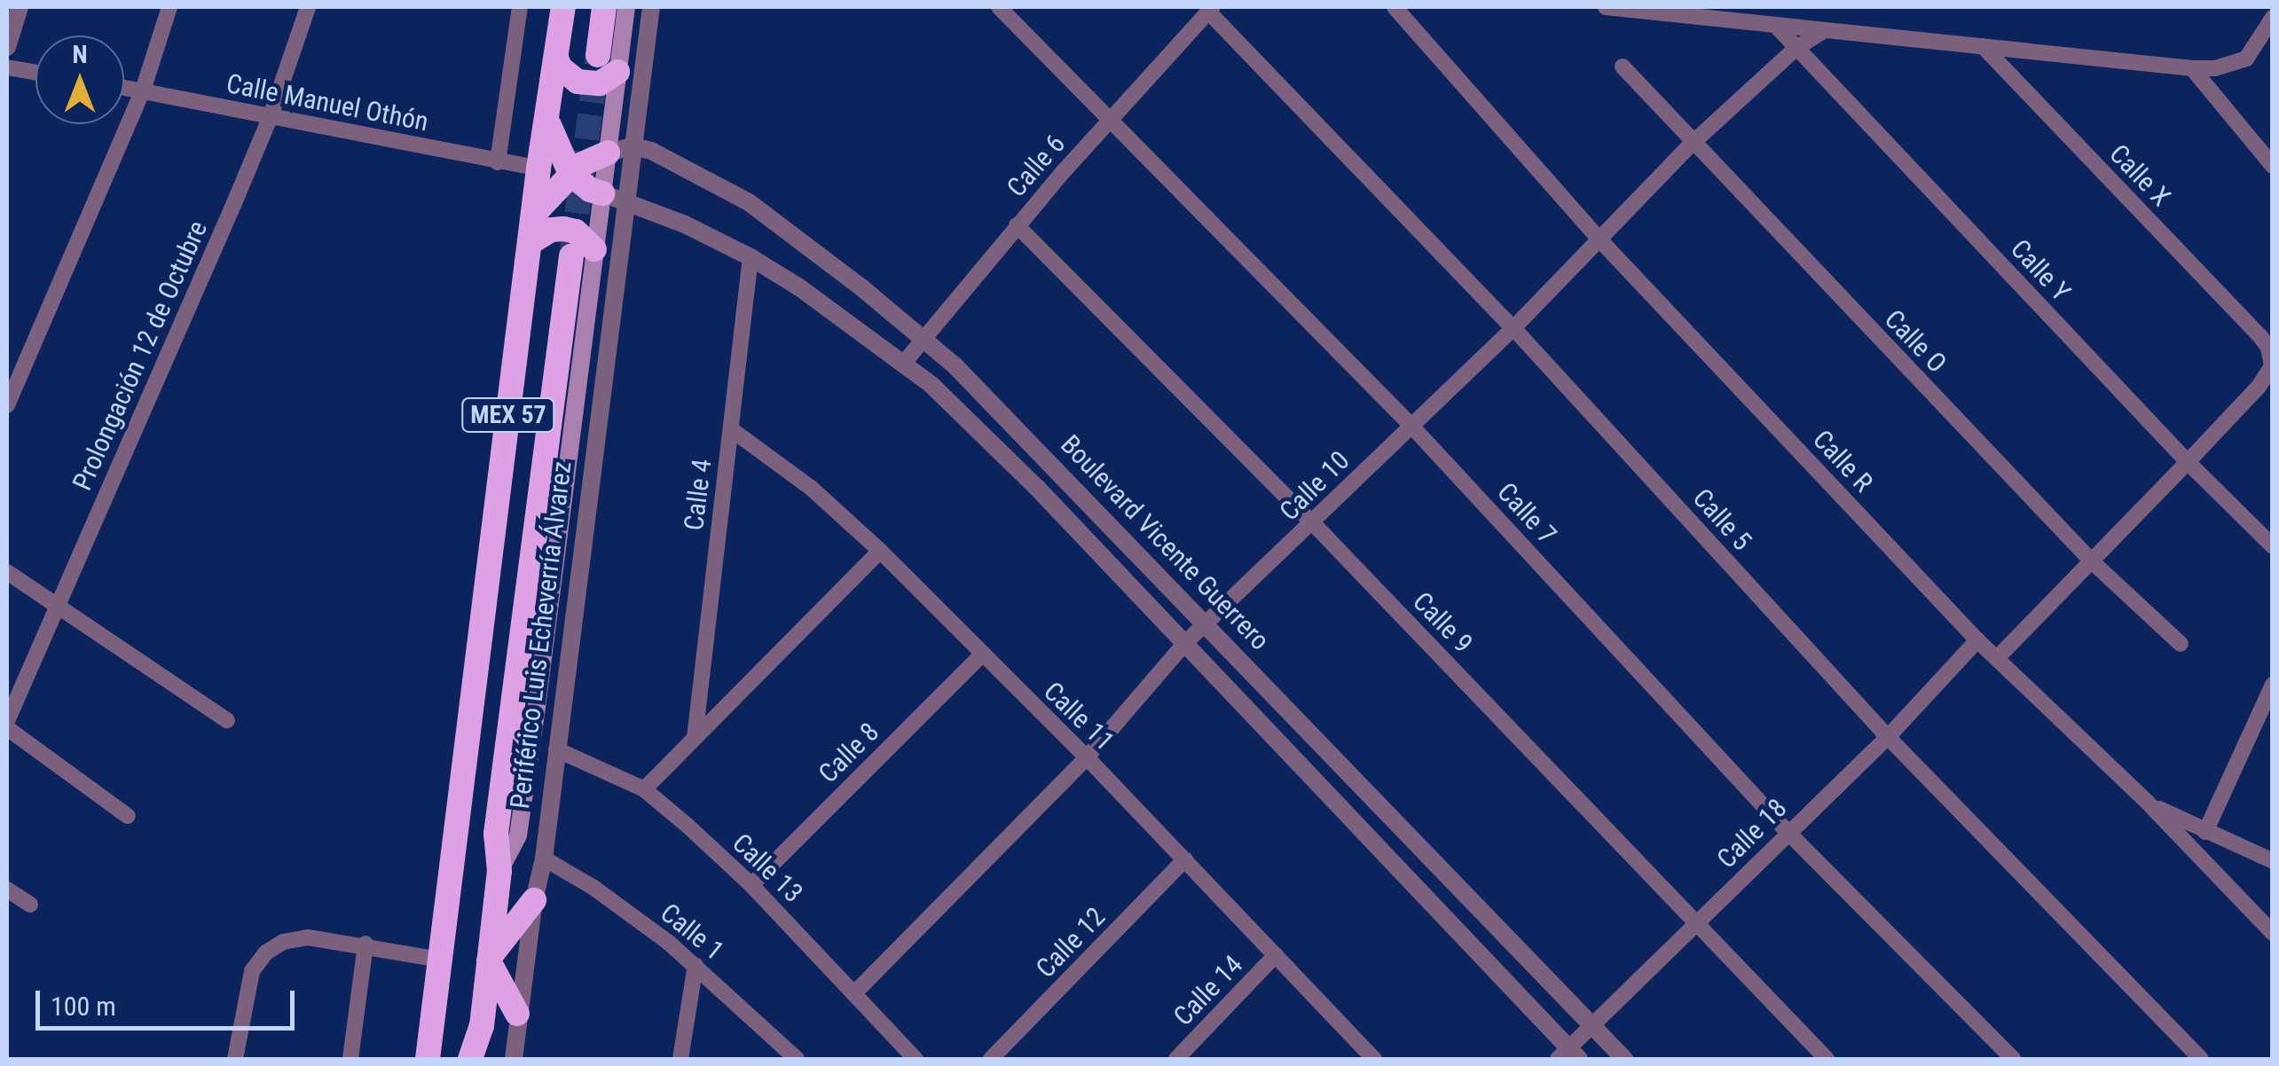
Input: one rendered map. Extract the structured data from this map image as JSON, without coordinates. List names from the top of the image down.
{
  "streets": {
    "highway": ["MEX 57", "Periférico Luis Echeverría Álvarez"],
    "street": [
      "Calle Manuel Othón",
      "Calle 6",
      "Calle X",
      "Calle Y",
      "Calle O",
      "Prolongación 12 de Octubre",
      "Calle R",
      "Calle 10",
      "Calle 4",
      "Calle 7",
      "Calle 5",
      "Boulevard Vicente Guerrero",
      "Calle 9",
      "Calle 11",
      "Calle 8",
      "Calle 18",
      "Calle 13",
      "Calle 1",
      "Calle 12",
      "Calle 14"
    ]
  },
  "crossings": [
    ["Calle Manuel Othón", "Prolongación 12 de Octubre"],
    ["Calle Manuel Othón", "MEX 57"],
    ["Calle 6", "Calle 7"],
    ["Calle 6", "Calle 5"],
    ["Calle 6", "Boulevard Vicente Guerrero"],
    ["Calle 6", "Calle 9"],
    ["Calle X", "Calle Y"],
    ["Calle Y", "Calle 10"],
    ["Calle O", "Calle 10"],
    ["Calle R", "Calle 10"],
    ["Calle R", "Calle 18"],
    ["Calle 10", "Calle 7"],
    ["Calle 10", "Calle 5"],
    ["Calle 10", "Boulevard Vicente Guerrero"],
    ["Calle 10", "Calle 9"],
    ["Calle 10", "Calle 11"],
    ["Calle 10", "Calle 13"],
    ["Calle 4", "Boulevard Vicente Guerrero"],
    ["Calle 4", "Calle 11"],
    ["Calle 7", "Calle 18"],
    ["Calle 5", "Calle 18"],
    ["Boulevard Vicente Guerrero", "Periférico Luis Echeverría Álvarez"],
    ["Boulevard Vicente Guerrero", "Calle 18"],
    ["Calle 9", "Calle 18"],
    ["Periférico Luis Echeverría Álvarez", "Calle 13"],
    ["Periférico Luis Echeverría Álvarez", "Calle 1"],
    ["Calle 11", "Calle 8"],
    ["Calle 11", "Calle 12"],
    ["Calle 11", "Calle 14"],
    ["Calle 8", "Calle 13"]
  ],
  "scale_bar": "100 m",
  "north": "top"
}
